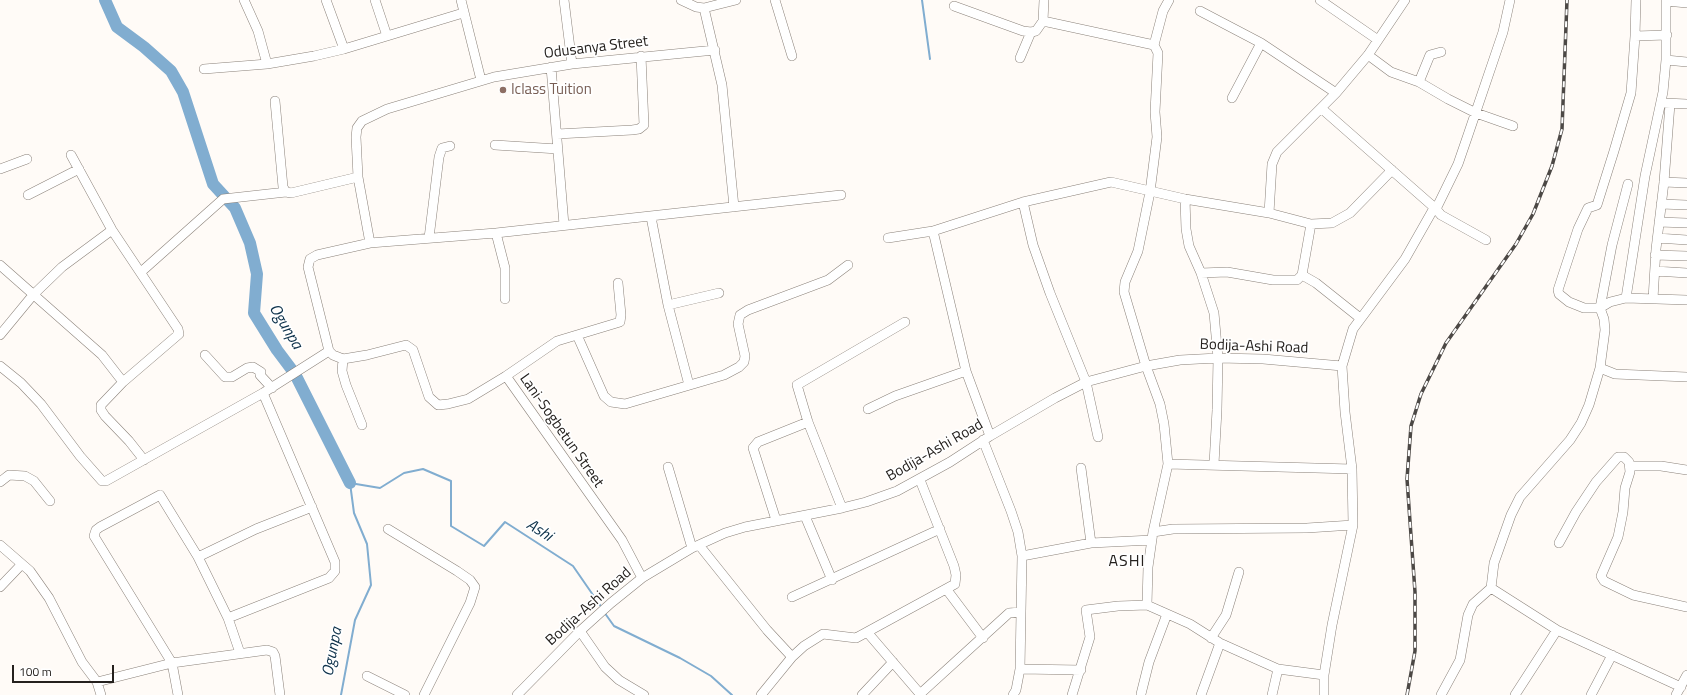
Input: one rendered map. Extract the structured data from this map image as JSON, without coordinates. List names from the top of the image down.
{
  "streets": {
    "street": ["Odusanya Street", "Bodija-Ashi Road", "Lani-Sogbetun Street"]
  },
  "crossings": [
    ["Bodija-Ashi Road", "Lani-Sogbetun Street"]
  ],
  "districts": ["ASHI"],
  "water": ["Ogunpa", "Ashi"],
  "places": ["Iclass Tuition"],
  "scale_bar": "100 m"
}
